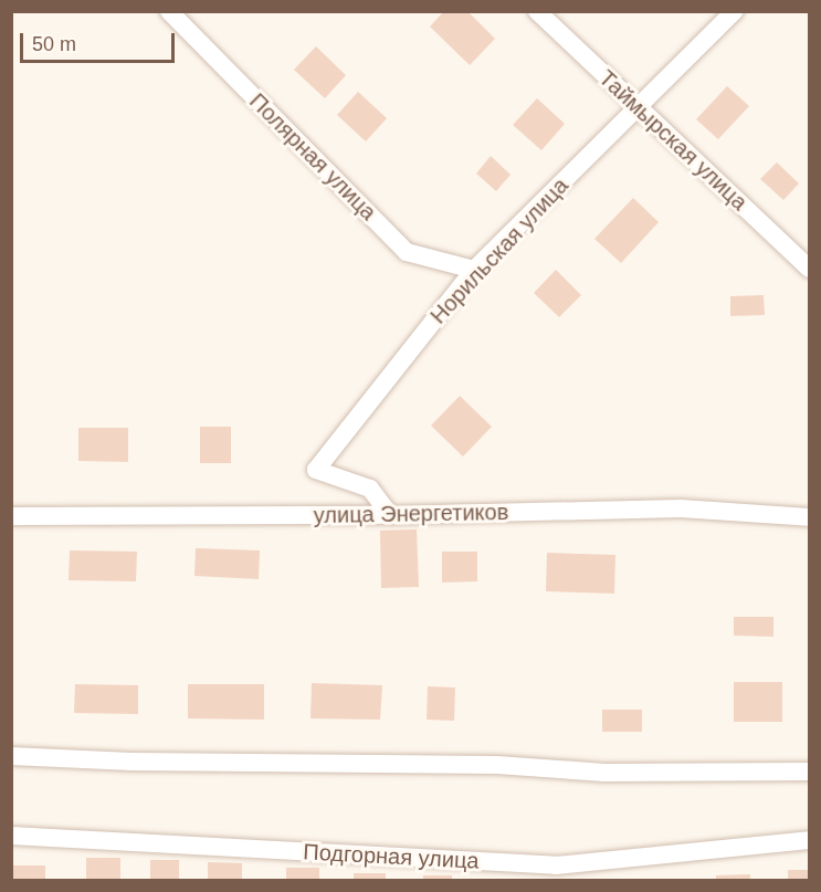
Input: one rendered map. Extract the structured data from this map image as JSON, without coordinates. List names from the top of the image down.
{
  "streets": {
    "street": [
      "Таймырская улица",
      "Полярная улица",
      "Норильская улица",
      "улица Энергетиков",
      "Подгорная улица"
    ]
  },
  "crossings": [
    ["Таймырская улица", "Норильская улица"],
    ["Полярная улица", "Норильская улица"],
    ["Норильская улица", "улица Энергетиков"]
  ],
  "scale_bar": "50 m"
}
